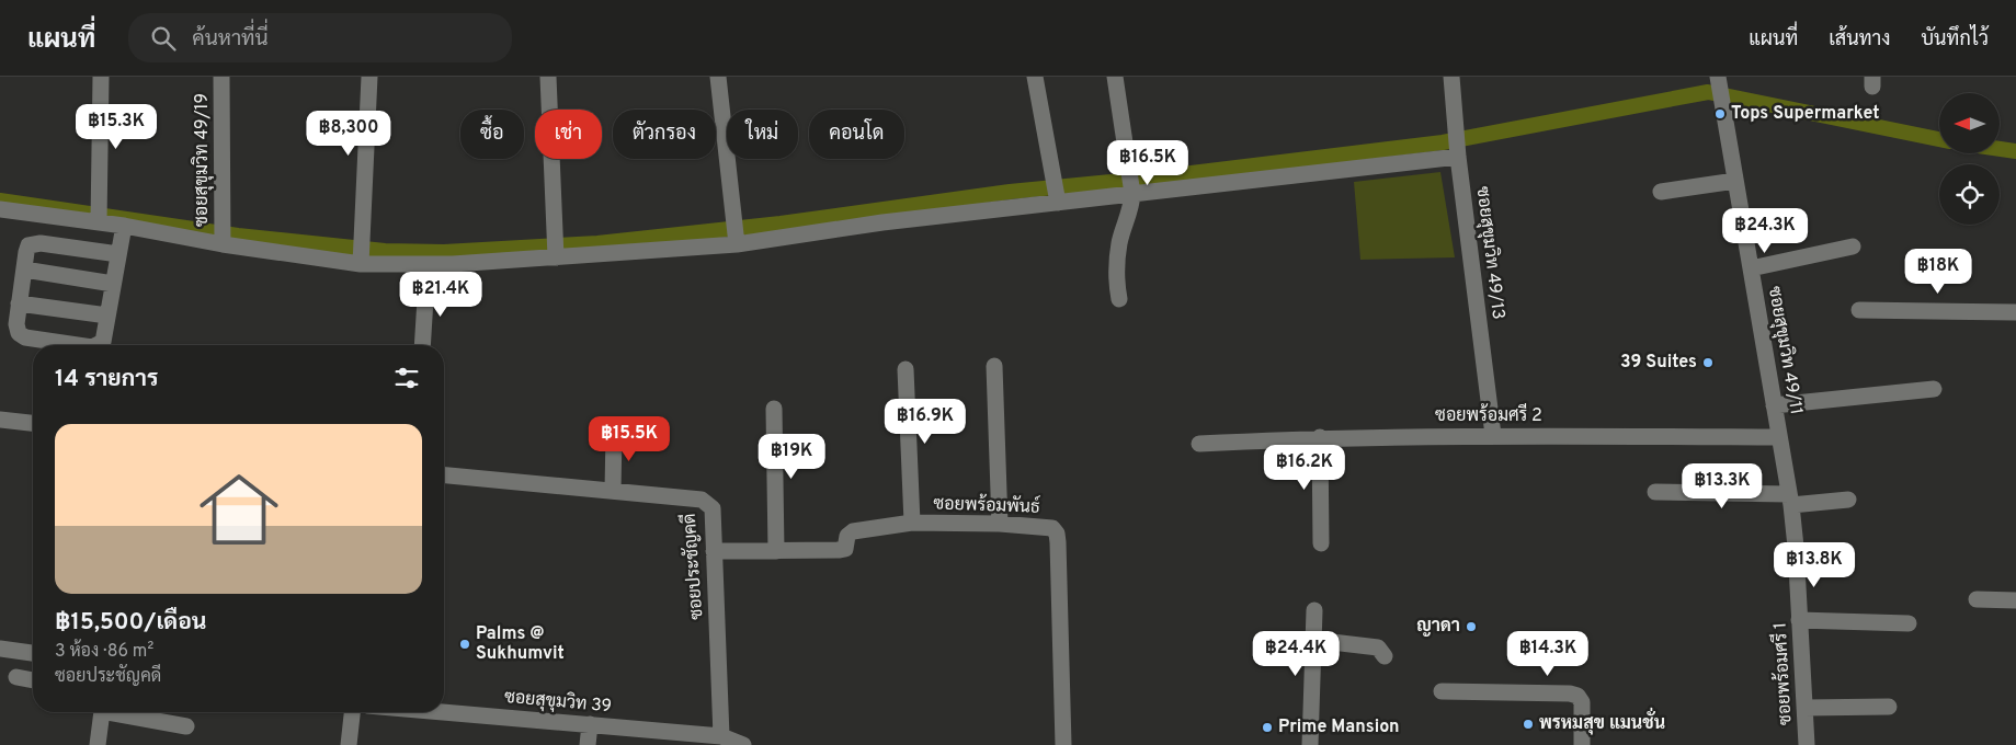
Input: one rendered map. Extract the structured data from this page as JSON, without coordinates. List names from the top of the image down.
{
  "streets": {
    "street": [
      "ซอยสุขุมวิท 49/19",
      "ซอยสุขุมวิท 49/13",
      "ซอยสุขุมวิท 49/11",
      "ซอยพร้อมศรี 2",
      "ซอยพร้อมพันธ์",
      "ซอยประชัญคดี",
      "ซอยพร้อมศรี 1",
      "ซอยสุขุมวิท 39"
    ]
  },
  "crossings": [
    ["ซอยสุขุมวิท 49/13", "ซอยพร้อมศรี 2"],
    ["ซอยสุขุมวิท 49/11", "ซอยพร้อมศรี 2"],
    ["ซอยสุขุมวิท 49/11", "ซอยพร้อมศรี 1"],
    ["ซอยพร้อมศรี 2", "ซอยพร้อมศรี 1"],
    ["ซอยพร้อมพันธ์", "ซอยประชัญคดี"],
    ["ซอยประชัญคดี", "ซอยสุขุมวิท 39"]
  ],
  "places": [
    "Tops Supermarket",
    "39 Suites",
    "ญาดา",
    "Palms @ Sukhumvit",
    "พรหมสุข แมนชั่น",
    "Prime Mansion"
  ],
  "north": "left",
  "page": {
    "header": "แผนที่",
    "search": "ค้นหาที่นี่",
    "nav": ["แผนที่", "เส้นทาง", "บันทึกไว้"],
    "price": [
      "฿15.3K",
      "฿8,300",
      "฿16.5K",
      "฿24.3K",
      "฿18K",
      "฿21.4K",
      "฿16.9K",
      "฿15.5K",
      "฿19K",
      "฿16.2K",
      "฿13.3K",
      "฿13.8K",
      "฿24.4K",
      "฿14.3K"
    ],
    "chip": [
      "ซื้อ",
      "เช่า",
      "ตัวกรอง",
      "ใหม่",
      "คอนโด"
    ],
    "heading": "14 รายการ",
    "list": [
      {
        "name": "฿15,500/เดือน",
        "note": "3 ห้อง · 86 m² · ซอยประชัญคดี"
      }
    ]
  }
}
